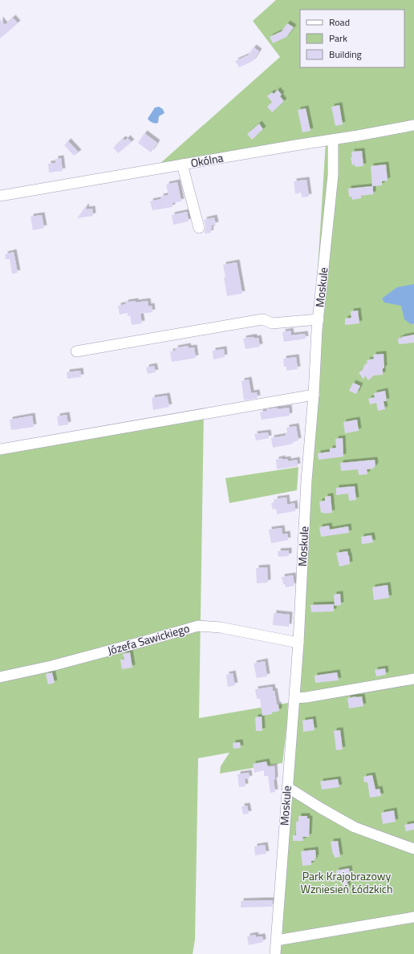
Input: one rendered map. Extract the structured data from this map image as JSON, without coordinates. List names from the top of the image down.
{
  "streets": {
    "street": ["Okólna", "Moskule", "Józefa Sawickiego"]
  },
  "crossings": [
    ["Okólna", "Moskule"],
    ["Moskule", "Józefa Sawickiego"]
  ],
  "parks": ["Park Krajobrazowy Wzniesień Łódzkich"],
  "legend": ["Road", "Park", "Building"]
}
